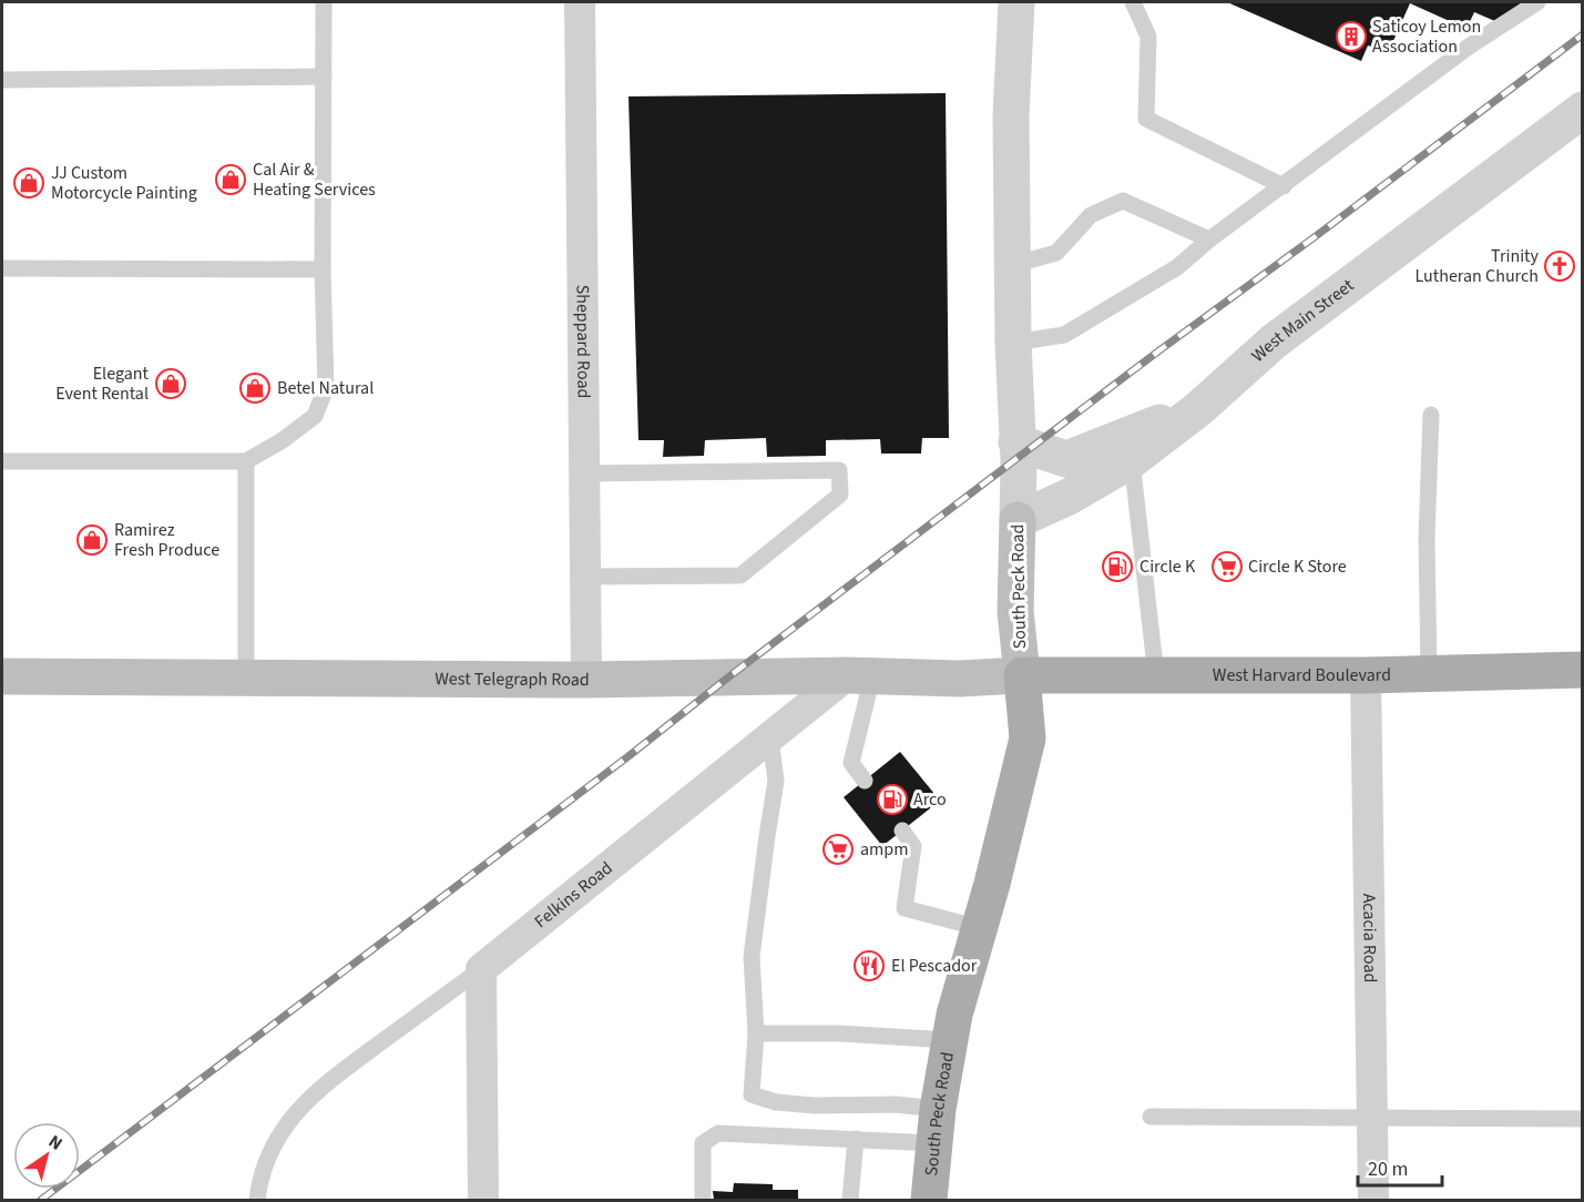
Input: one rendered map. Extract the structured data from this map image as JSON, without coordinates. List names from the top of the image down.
{
  "streets": {
    "main road": ["South Peck Road", "West Harvard Boulevard", "West Telegraph Road"],
    "street": [
      "West Main Street",
      "Sheppard Road",
      "Felkins Road",
      "Acacia Road"
    ]
  },
  "crossings": [
    ["West Main Street", "South Peck Road"],
    ["Sheppard Road", "West Telegraph Road"],
    ["South Peck Road", "West Harvard Boulevard"],
    ["South Peck Road", "West Telegraph Road"],
    ["West Harvard Boulevard", "West Telegraph Road"],
    ["West Harvard Boulevard", "Acacia Road"],
    ["West Telegraph Road", "Felkins Road"]
  ],
  "places": {
    "building": ["Saticoy Lemon Association"],
    "shop": [
      "Cal Air & Heating Services",
      "JJ Custom Motorcycle Painting",
      "Elegant Event Rental",
      "Betel Natural",
      "Ramirez Fresh Produce"
    ],
    "church": ["Trinity Lutheran Church"],
    "fuel station": ["Circle K", "Arco"],
    "supermarket": ["Circle K Store", "ampm"],
    "restaurant": ["El Pescador"]
  },
  "scale_bar": "20 m",
  "north": "top right"
}
